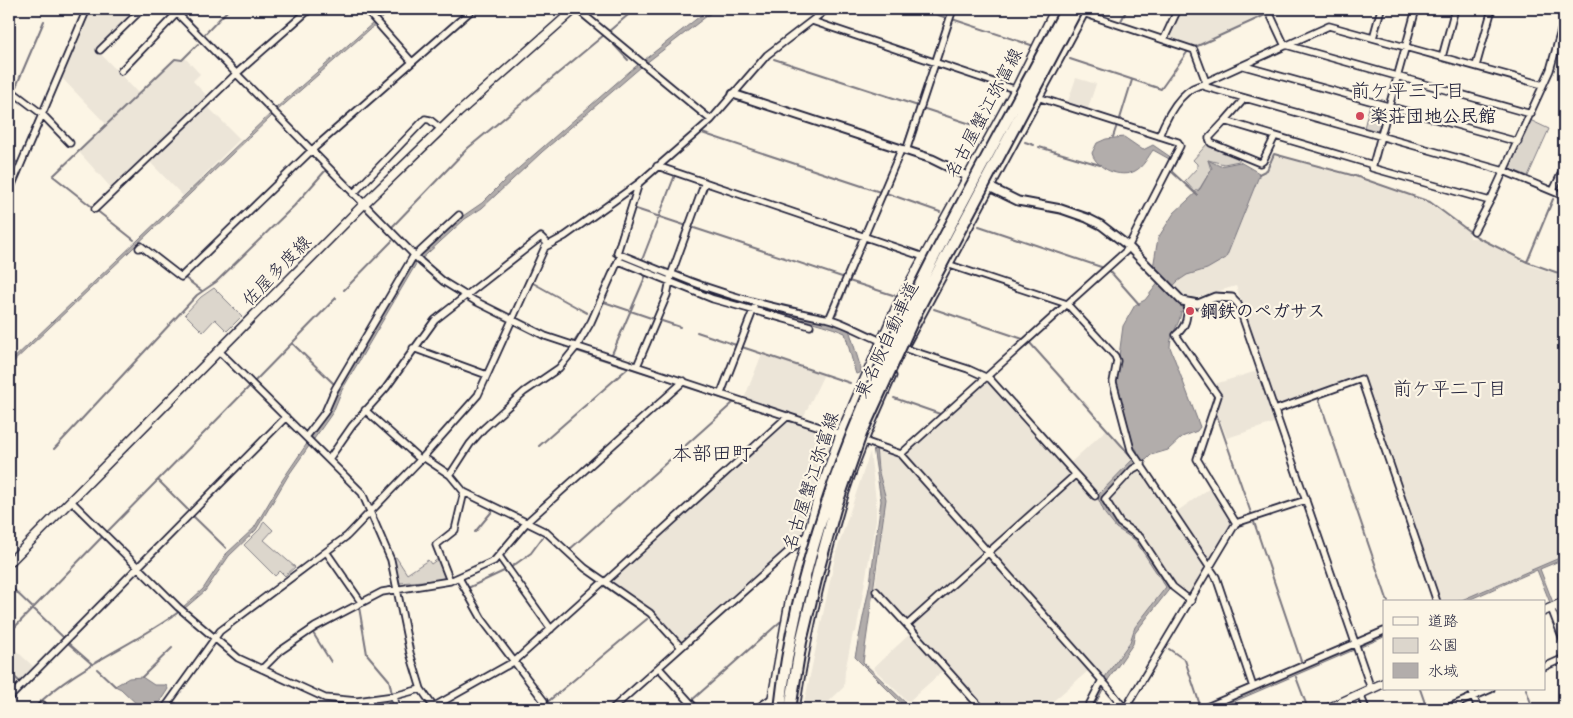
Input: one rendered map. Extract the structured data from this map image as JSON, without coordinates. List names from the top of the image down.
{
  "streets": {
    "highway": ["東名阪自動車道"],
    "main road": ["名古屋蟹江弥富線", "佐屋多度線"]
  },
  "districts": ["前ケ平三丁目", "前ケ平二丁目", "本部田町"],
  "places": ["楽荘団地公民館", "鋼鉄のペガサス"],
  "legend": ["道路", "公園", "水域"]
}
